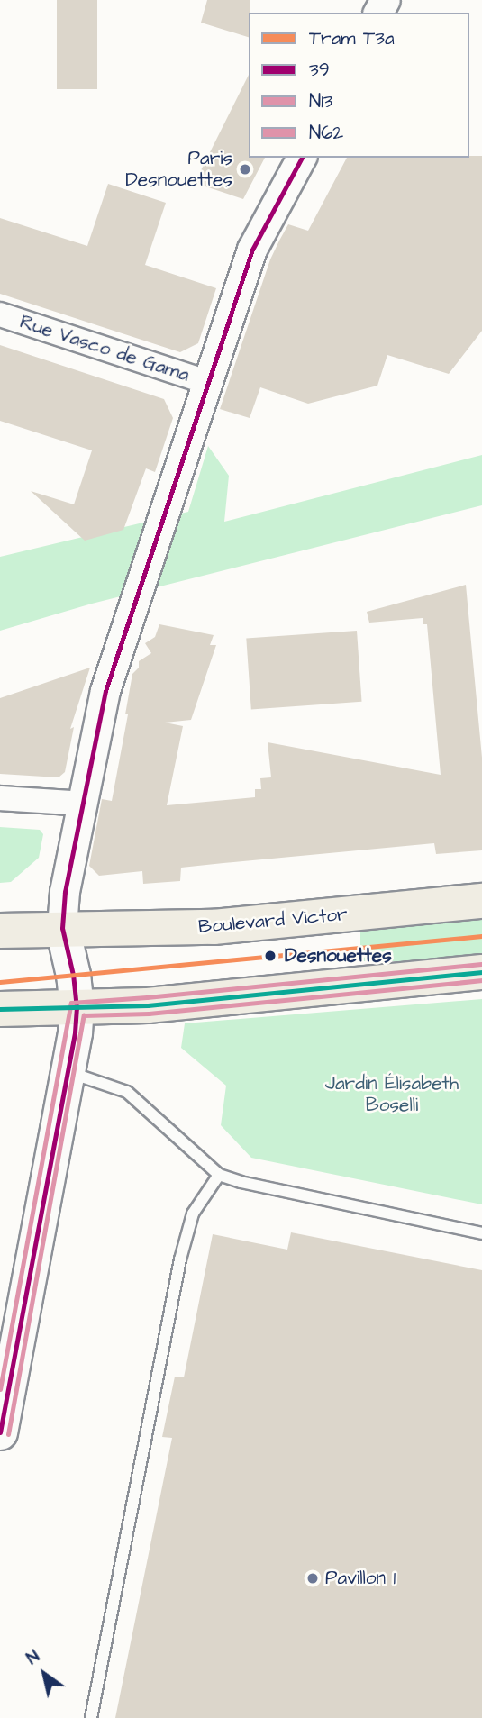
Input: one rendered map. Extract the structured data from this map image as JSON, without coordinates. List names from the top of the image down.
{
  "streets": {
    "main road": ["Boulevard Victor"],
    "street": ["Rue Vasco de Gama"]
  },
  "parks": ["Jardin Élisabeth Boselli"],
  "places": ["Paris Desnouettes", "Desnouettes", "Pavillon 1"],
  "lines": [
    "transit line 39",
    "tram line T3a",
    "transit line N62",
    "transit line N13"
  ],
  "legend": [
    "Tram T3a",
    "39",
    "N13",
    "N62"
  ],
  "north": "top left"
}
